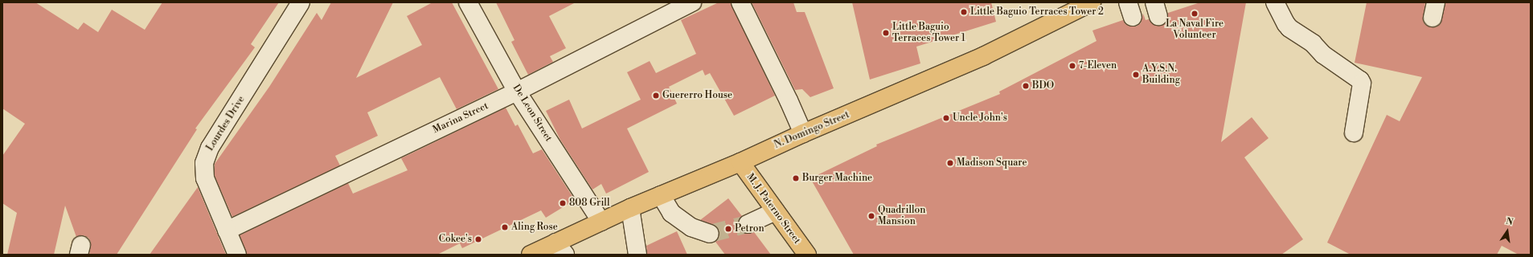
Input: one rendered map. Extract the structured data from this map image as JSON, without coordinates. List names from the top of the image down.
{
  "streets": {
    "main road": ["N. Domingo Street", "M. J. Paterno Street"],
    "street": ["De Leon Street", "Marina Street", "Lourdes Drive"]
  },
  "crossings": [
    ["De Leon Street", "Marina Street"],
    ["De Leon Street", "N. Domingo Street"],
    ["Marina Street", "Lourdes Drive"],
    ["N. Domingo Street", "M. J. Paterno Street"]
  ],
  "places": [
    "Little Baguio Terraces Tower 2",
    "La Naval Fire Volunteer",
    "Little Baguio Terraces Tower 1",
    "7-Eleven",
    "A.Y.S.N. Building",
    "BDO",
    "Guererro House",
    "Uncle John's",
    "Madison Square",
    "Burger Machine",
    "808 Grill",
    "Quadrillon Mansion",
    "Aling Rose",
    "Petron",
    "Cokee's"
  ],
  "north": "top"
}
